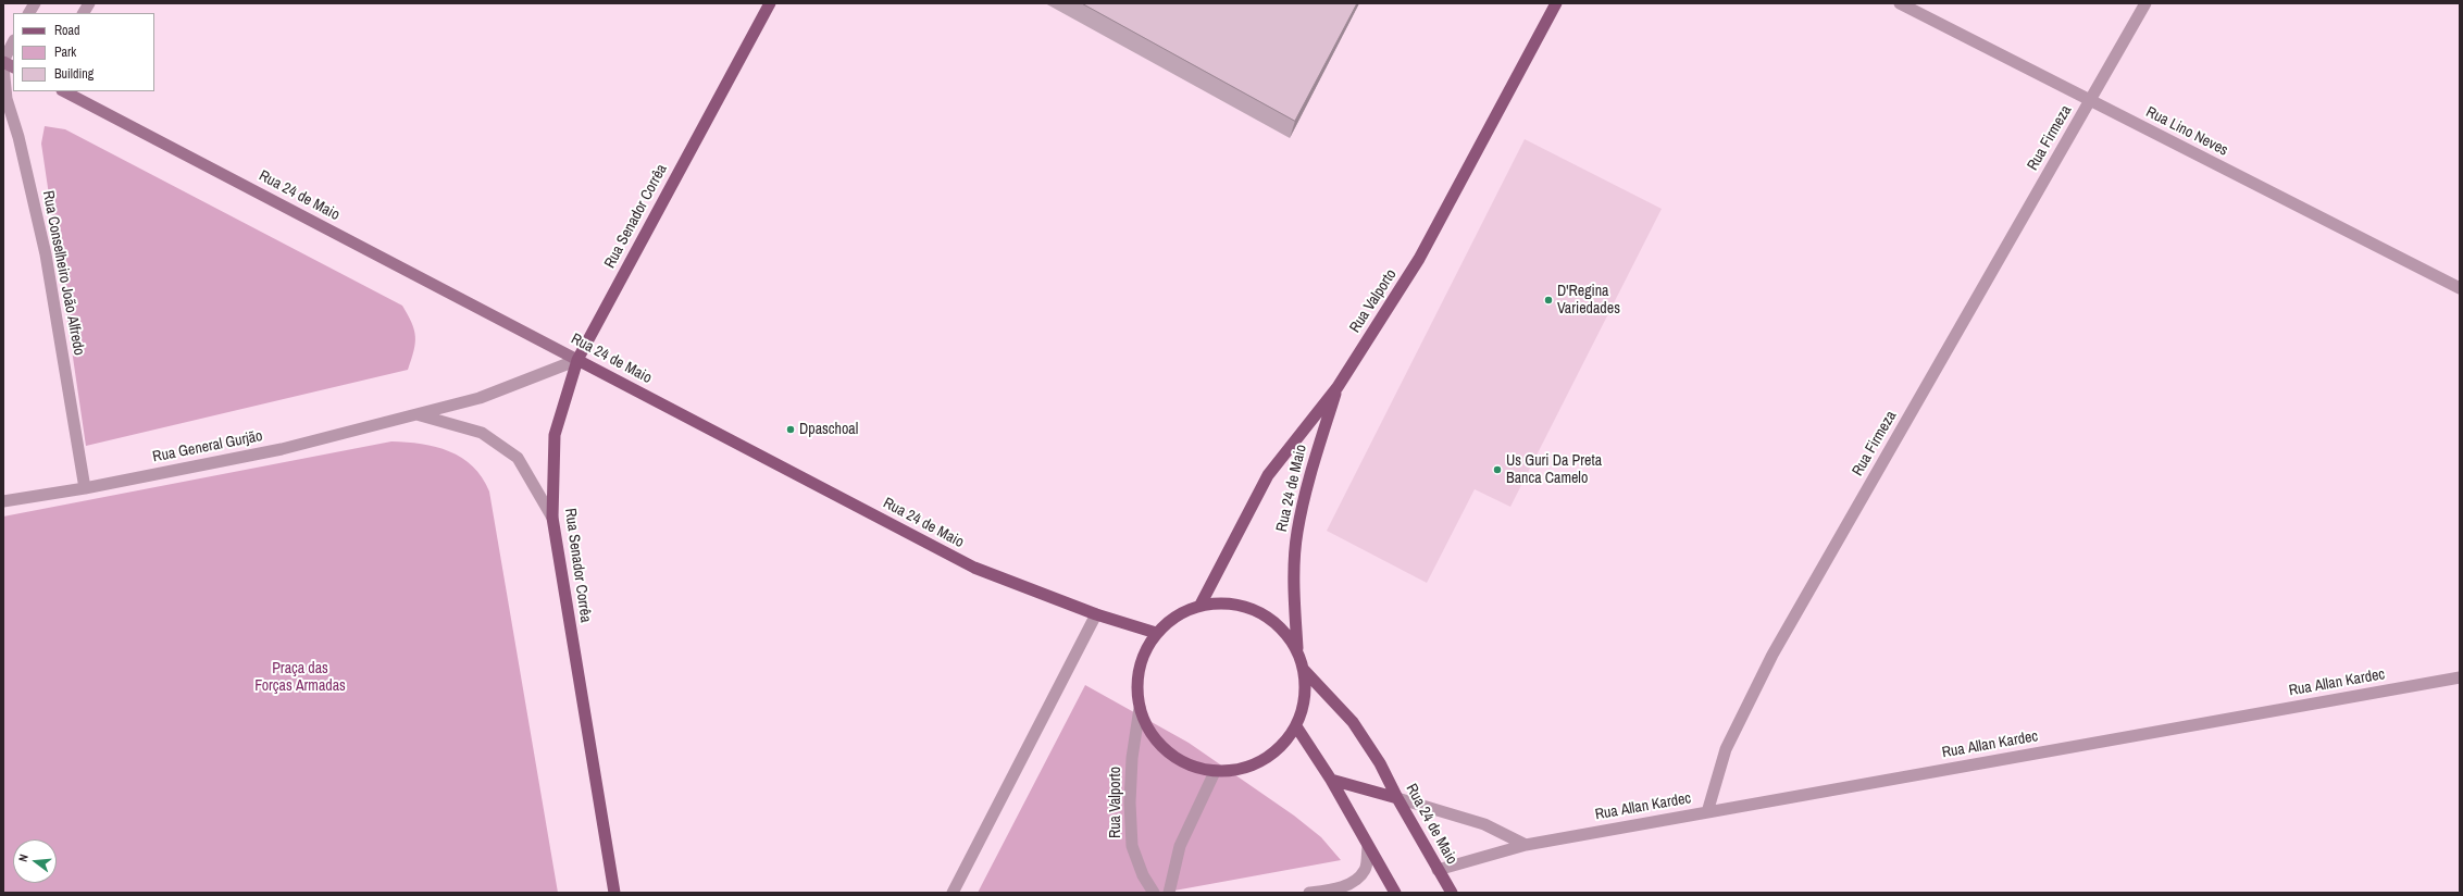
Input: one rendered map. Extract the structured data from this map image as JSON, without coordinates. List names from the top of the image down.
{
  "streets": {
    "main road": ["Rua 24 de Maio", "Rua Senador Corrêa", "Rua Valporto"],
    "street": [
      "Rua Lino Neves",
      "Rua Firmeza",
      "Rua Conselheiro João Alfredo",
      "Rua General Gurjão",
      "Rua Allan Kardec"
    ]
  },
  "crossings": [
    ["Rua Lino Neves", "Rua Firmeza"],
    ["Rua Firmeza", "Rua Allan Kardec"],
    ["Rua 24 de Maio", "Rua Senador Corrêa"],
    ["Rua 24 de Maio", "Rua Valporto"],
    ["Rua 24 de Maio", "Rua General Gurjão"],
    ["Rua 24 de Maio", "Rua Allan Kardec"],
    ["Rua Senador Corrêa", "Rua General Gurjão"],
    ["Rua Conselheiro João Alfredo", "Rua General Gurjão"]
  ],
  "parks": ["Praça das Forças Armadas"],
  "places": ["D'Regina Variedades", "Dpaschoal", "Us Guri Da Preta Banca Camelo"],
  "legend": ["Road", "Park", "Building"],
  "north": "left"
}
